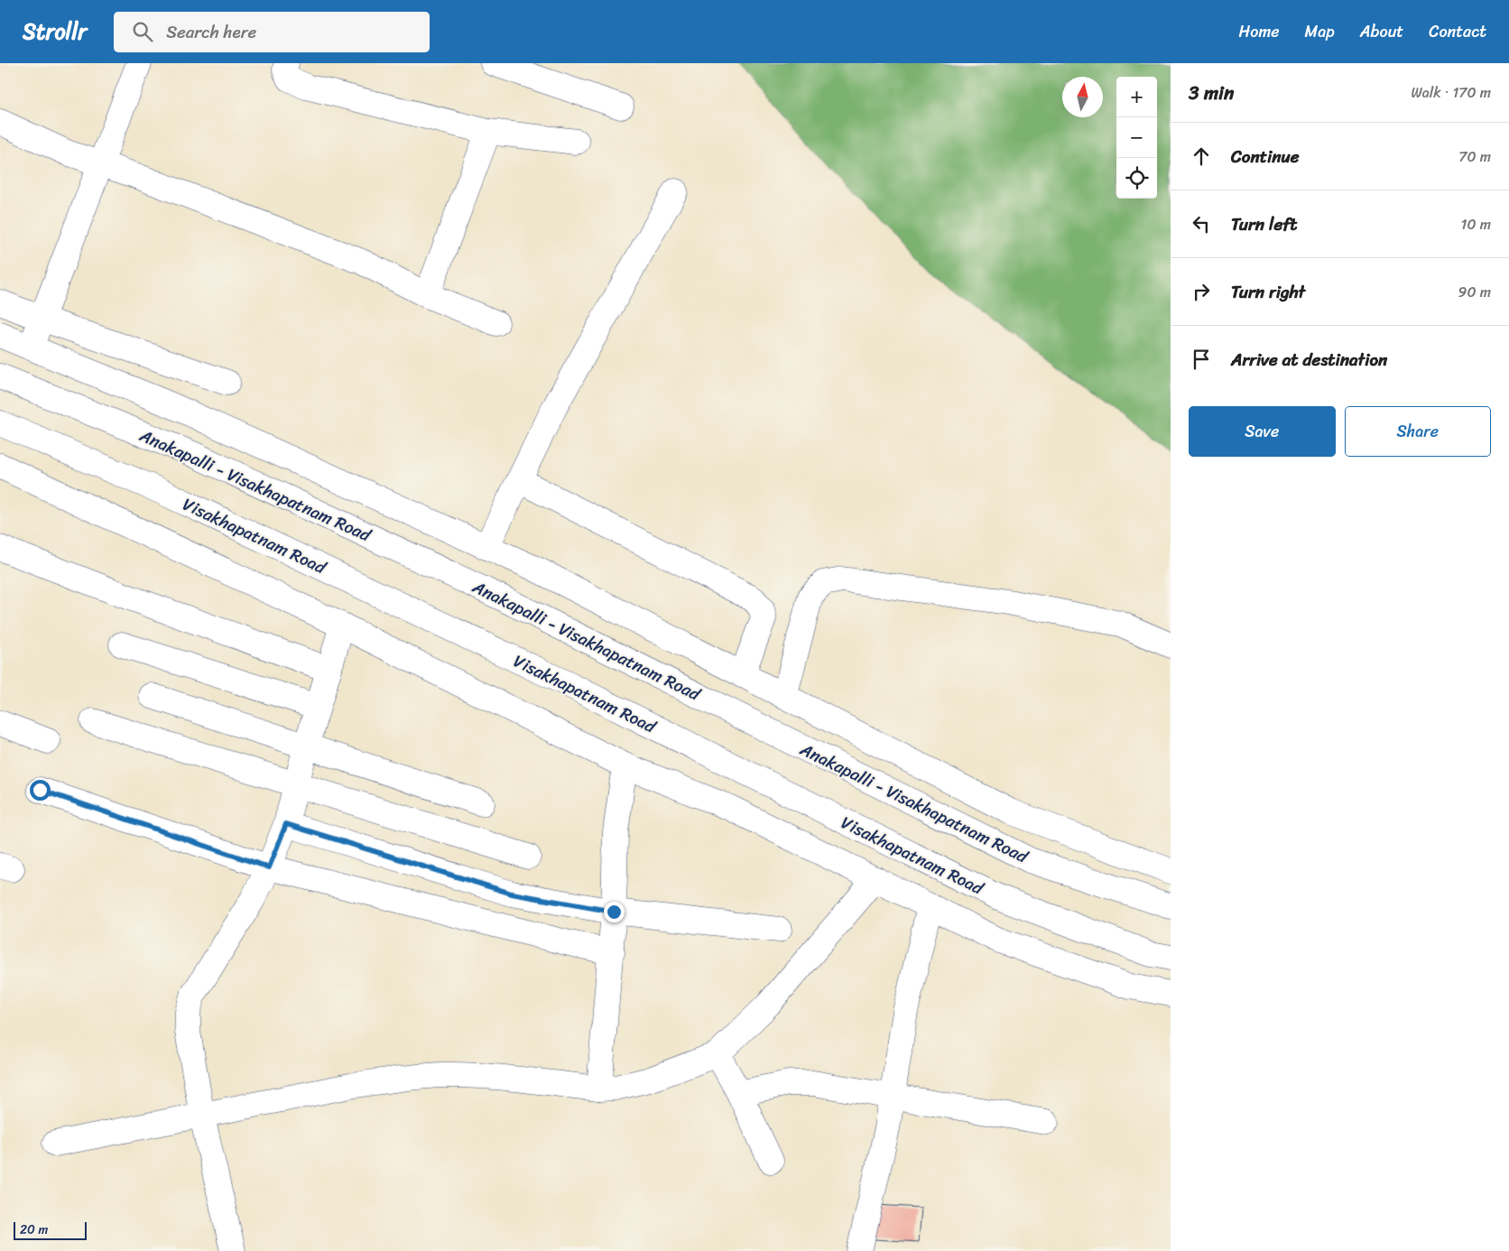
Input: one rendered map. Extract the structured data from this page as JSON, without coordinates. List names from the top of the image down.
{
  "streets": {
    "street": ["Anakapalli - Visakhapatnam Road", "Visakhapatnam Road"]
  },
  "scale_bar": "20 m",
  "north": "top",
  "page": {
    "header": "Strollr",
    "search": "Search here",
    "nav": [
      "Home",
      "Map",
      "About",
      "Contact"
    ],
    "heading": ["3 min", "Walk · 170 m"],
    "map_buttons": ["+", "−"],
    "list": [
      ["Continue", "70 m"],
      ["Turn left", "10 m"],
      ["Turn right", "90 m"],
      "Arrive at destination"
    ],
    "buttons": ["Save", "Share"],
    "scale": "20 m"
  }
}
